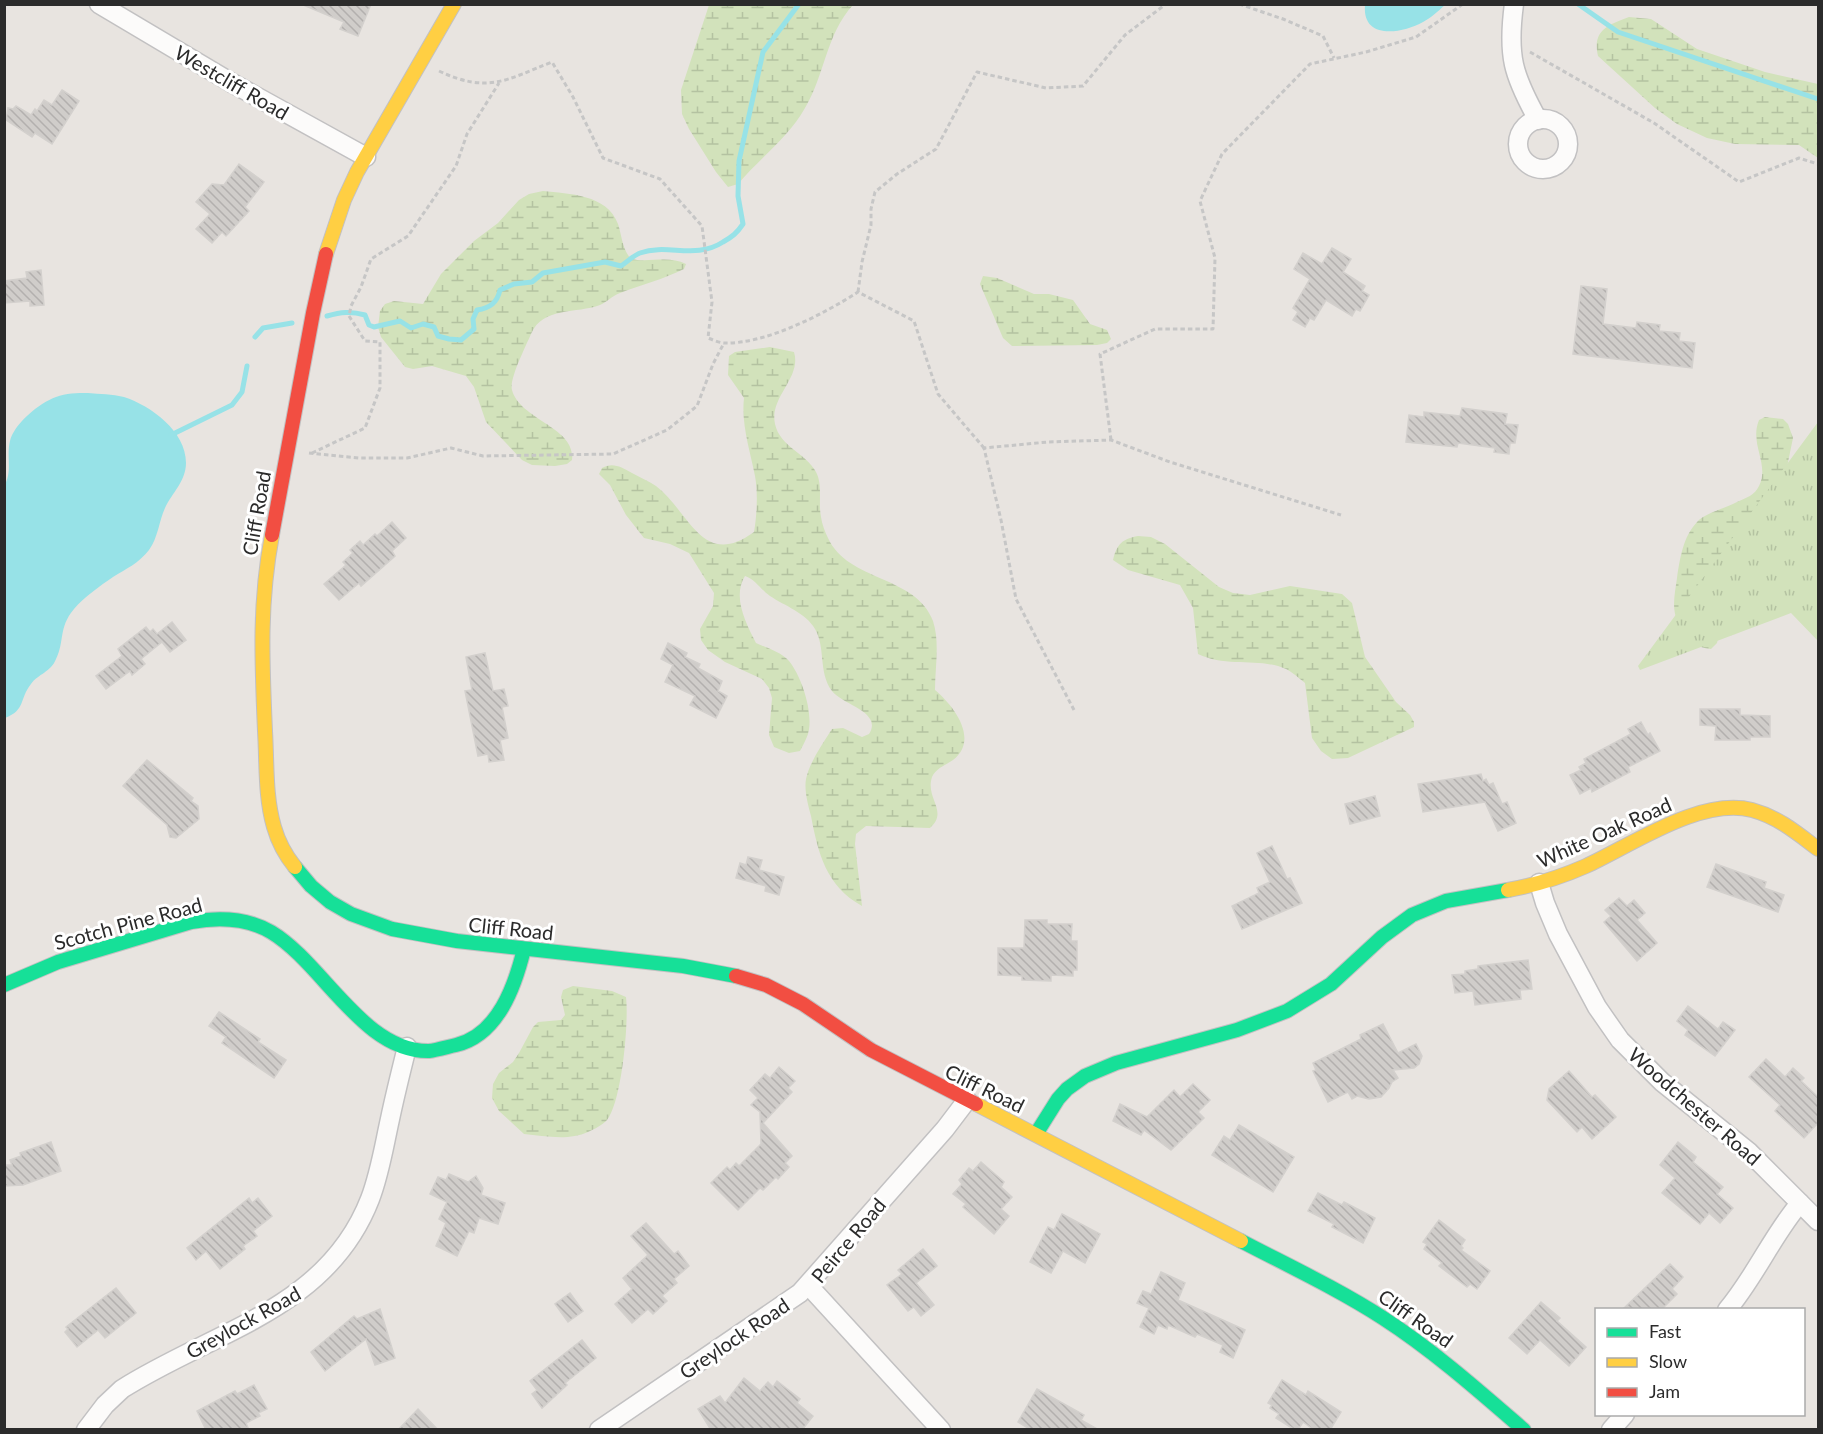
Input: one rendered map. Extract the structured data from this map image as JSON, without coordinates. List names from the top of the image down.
{
  "streets": {
    "street": [
      "Westcliff Road",
      "Cliff Road",
      "White Oak Road",
      "Scotch Pine Road",
      "Woodchester Road",
      "Peirce Road",
      "Greylock Road"
    ]
  },
  "crossings": [
    ["Westcliff Road", "Cliff Road"],
    ["Cliff Road", "White Oak Road"],
    ["Cliff Road", "Scotch Pine Road"],
    ["Cliff Road", "Peirce Road"],
    ["White Oak Road", "Woodchester Road"],
    ["Scotch Pine Road", "Greylock Road"],
    ["Peirce Road", "Greylock Road"]
  ],
  "legend": ["Fast", "Slow", "Jam"]
}
